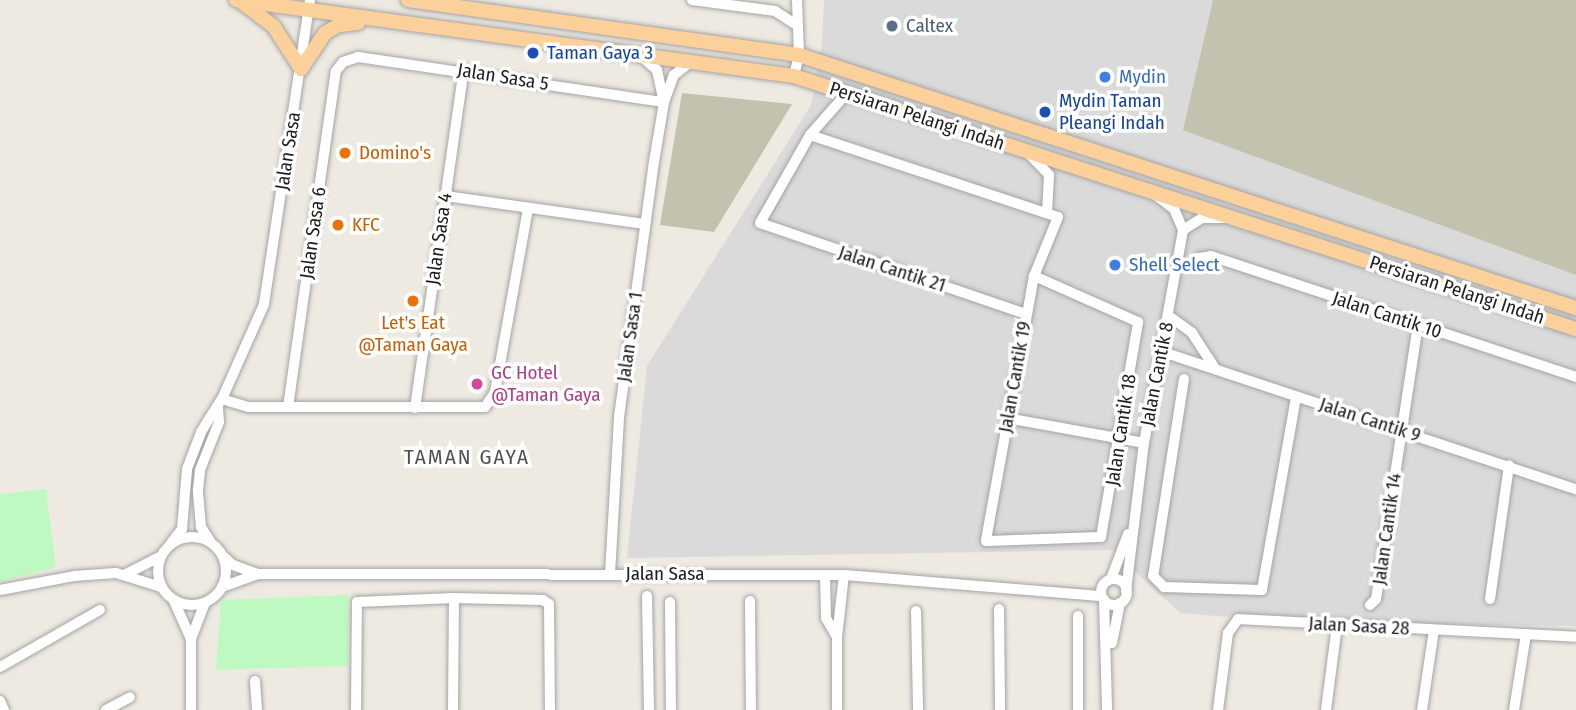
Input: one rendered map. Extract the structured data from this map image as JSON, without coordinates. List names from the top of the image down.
{
  "streets": {
    "main road": ["Persiaran Pelangi Indah"],
    "street": [
      "Jalan Sasa 5",
      "Jalan Sasa",
      "Jalan Sasa 6",
      "Jalan Sasa 4",
      "Jalan Cantik 21",
      "Jalan Cantik 10",
      "Jalan Sasa 1",
      "Jalan Cantik 8",
      "Jalan Cantik 19",
      "Jalan Cantik 9",
      "Jalan Cantik 18",
      "Jalan Cantik 14",
      "Jalan Sasa 28"
    ]
  },
  "crossings": [
    ["Jalan Sasa 5", "Jalan Sasa 6"],
    ["Jalan Sasa 5", "Jalan Sasa 4"],
    ["Jalan Sasa 5", "Jalan Sasa 1"],
    ["Persiaran Pelangi Indah", "Jalan Sasa"],
    ["Persiaran Pelangi Indah", "Jalan Sasa 1"],
    ["Jalan Sasa", "Jalan Sasa 1"],
    ["Jalan Cantik 21", "Jalan Cantik 19"],
    ["Jalan Cantik 10", "Jalan Cantik 14"],
    ["Jalan Cantik 8", "Jalan Cantik 9"],
    ["Jalan Cantik 19", "Jalan Cantik 18"],
    ["Jalan Cantik 9", "Jalan Cantik 14"]
  ],
  "districts": ["TAMAN GAYA"],
  "places": [
    "Caltex",
    "Taman Gaya 3",
    "Mydin",
    "Mydin Taman Pleangi Indah",
    "Domino's",
    "KFC",
    "Shell Select",
    "Let's Eat @Taman Gaya",
    "GC Hotel @Taman Gaya"
  ]
}
